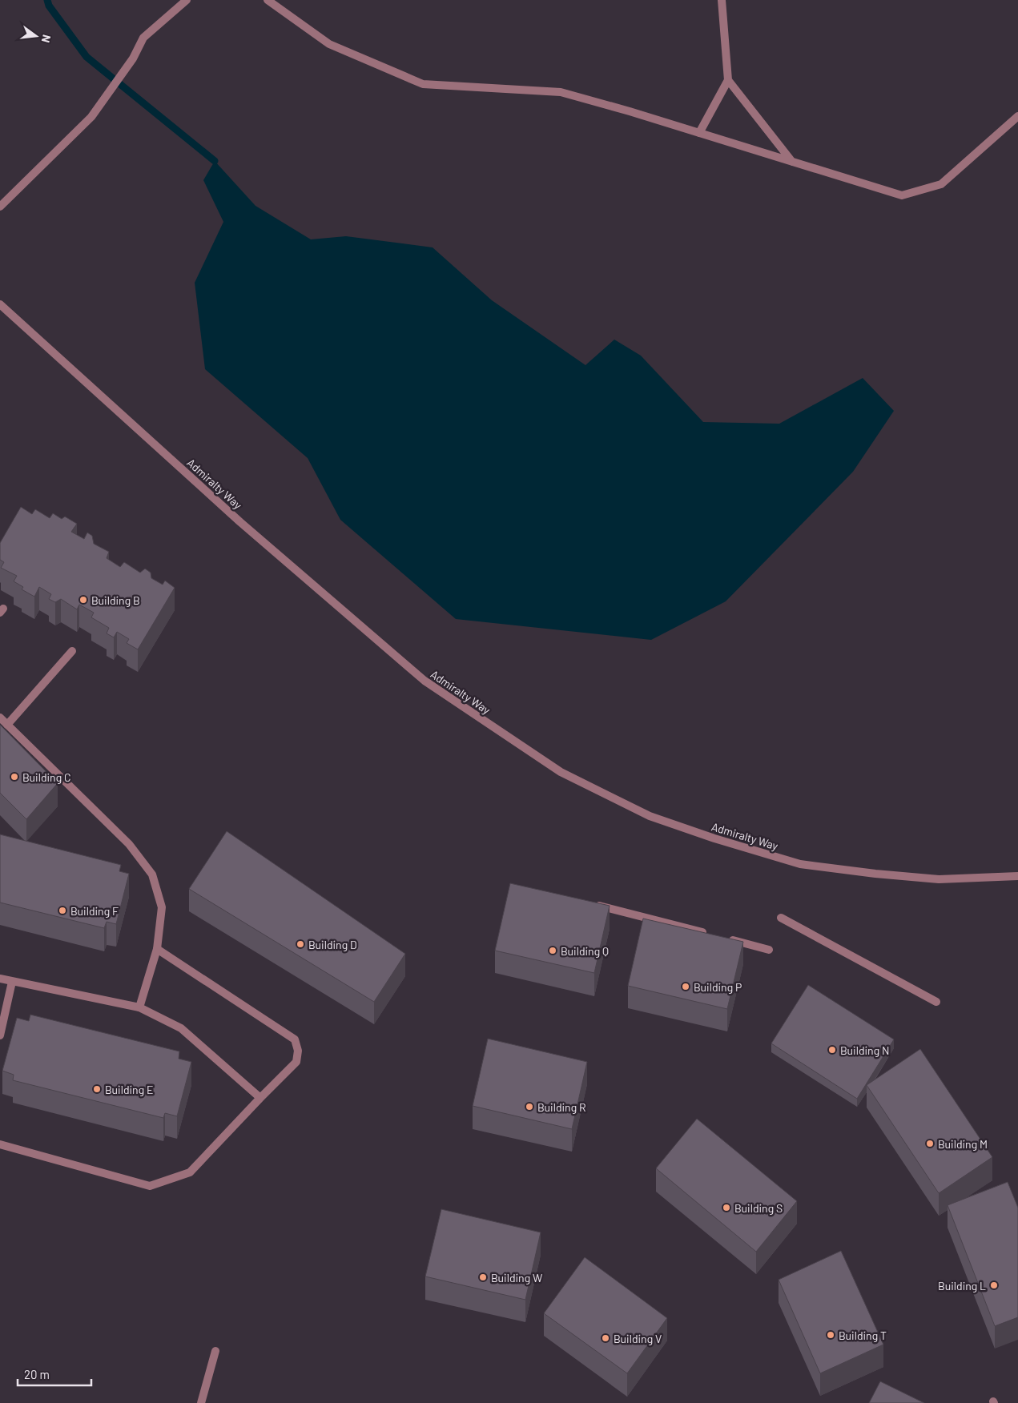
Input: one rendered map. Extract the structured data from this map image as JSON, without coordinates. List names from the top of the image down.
{
  "streets": {
    "street": ["Admiralty Way"]
  },
  "places": [
    "Building B",
    "Building C",
    "Building F",
    "Building D",
    "Building Q",
    "Building P",
    "Building N",
    "Building E",
    "Building R",
    "Building M",
    "Building S",
    "Building W",
    "Building L",
    "Building T",
    "Building V"
  ],
  "scale_bar": "20 m",
  "north": "right"
}
